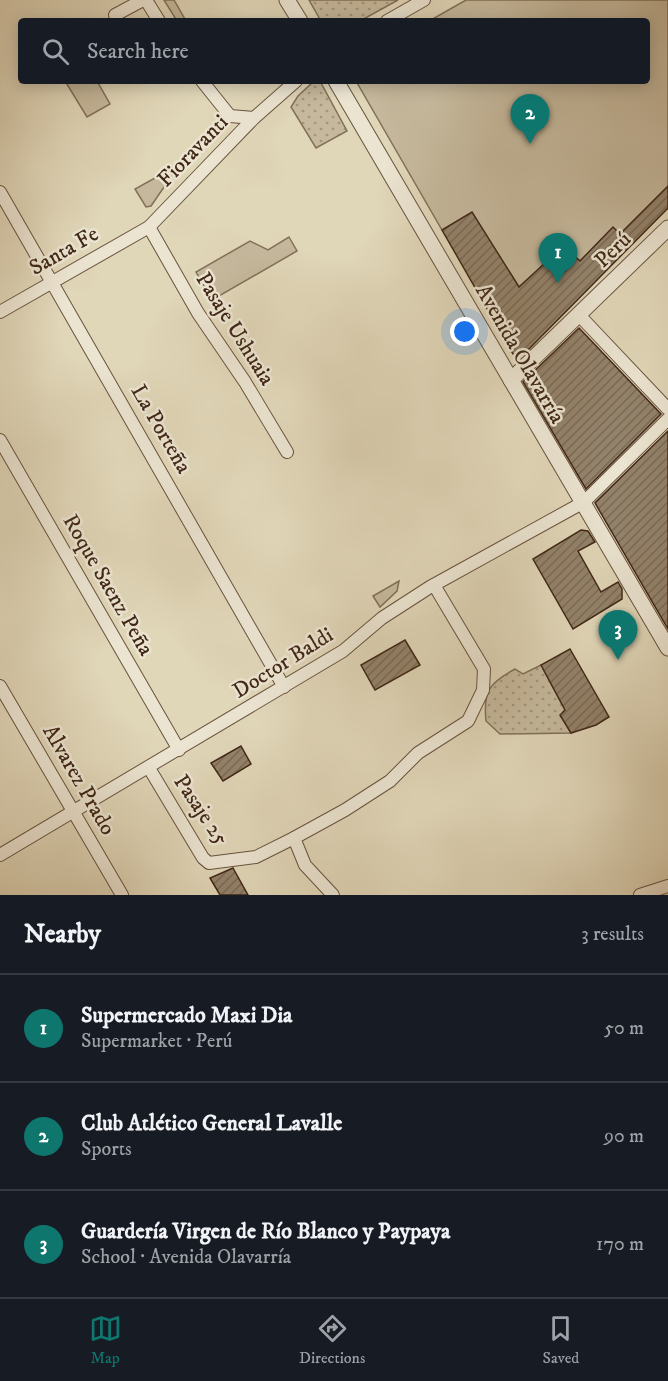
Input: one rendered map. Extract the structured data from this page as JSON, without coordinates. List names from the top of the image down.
{
  "streets": {
    "street": [
      "Fioravanti",
      "Perú",
      "Santa Fe",
      "Pasaje Ushuaia",
      "Avenida Olavarría",
      "La Porteña",
      "Roque Saenz Peña",
      "Doctor Baldi",
      "Alvarez Prado",
      "Pasaje 25"
    ]
  },
  "crossings": [
    ["Fioravanti", "Santa Fe"],
    ["Fioravanti", "Pasaje Ushuaia"],
    ["Perú", "Avenida Olavarría"],
    ["Santa Fe", "Pasaje Ushuaia"],
    ["Santa Fe", "La Porteña"],
    ["Avenida Olavarría", "Doctor Baldi"],
    ["La Porteña", "Doctor Baldi"],
    ["Roque Saenz Peña", "Doctor Baldi"],
    ["Doctor Baldi", "Alvarez Prado"],
    ["Doctor Baldi", "Pasaje 25"]
  ],
  "page": {
    "search": "Search here",
    "pins": ["2", "1", "3"],
    "heading": ["Nearby", "3 results"],
    "list": [
      {
        "mark": "1",
        "name": "Supermercado Maxi Dia",
        "note": "Supermarket · Perú",
        "value": "50 m"
      },
      {
        "mark": "2",
        "name": "Club Atlético General Lavalle",
        "note": "Sports",
        "value": "90 m"
      },
      {
        "mark": "3",
        "name": "Guardería Virgen de Río Blanco y Paypaya",
        "note": "School · Avenida Olavarría",
        "value": "170 m"
      }
    ],
    "nav": ["Map", "Directions", "Saved"]
  }
}
